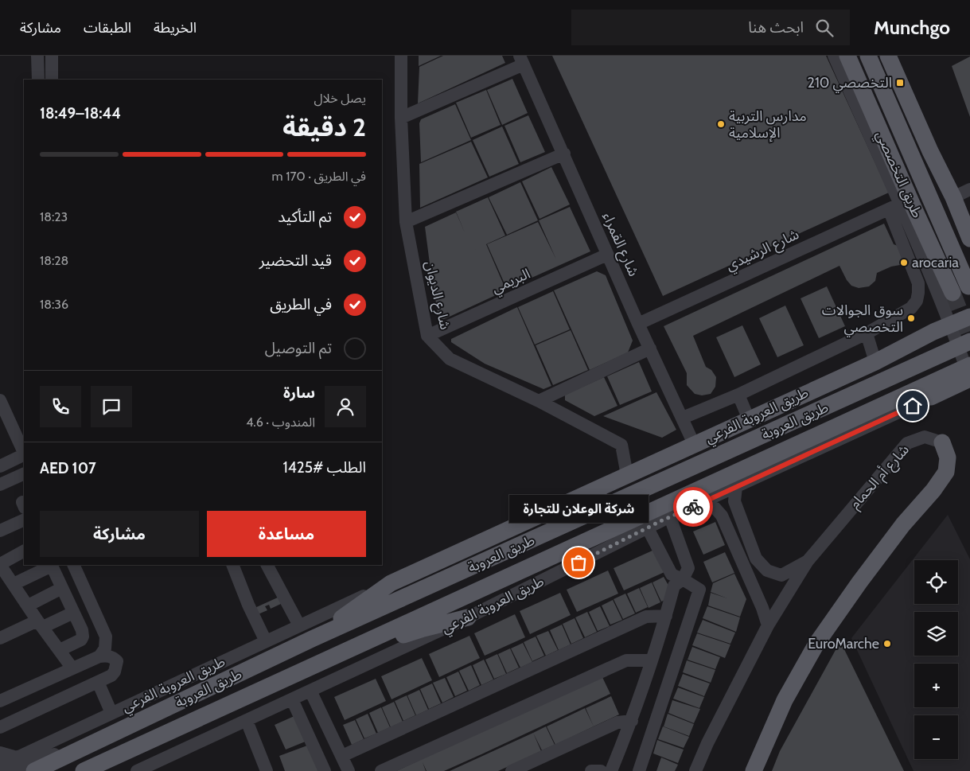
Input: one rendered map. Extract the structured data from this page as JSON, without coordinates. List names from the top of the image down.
{
  "streets": {
    "main road": [
      "طريق التخصصي",
      "طريق العروبة الفرعي",
      "طريق العروبة",
      "شارع أم الحمام"
    ],
    "street": [
      "شارع القمراء",
      "شارع الرشيدي",
      "البريمي",
      "شارع الديوان"
    ]
  },
  "crossings": [
    ["شارع القمراء", "شارع الرشيدي"],
    ["شارع القمراء", "البريمي"],
    ["شارع القمراء", "طريق العروبة الفرعي"],
    ["البريمي", "شارع الديوان"],
    ["شارع الديوان", "طريق العروبة الفرعي"],
    ["طريق العروبة الفرعي", "طريق العروبة"]
  ],
  "places": {
    "transit": ["التخصصي 210"],
    "other": [
      "مدارس التربية الإسلامية",
      "arocaria",
      "سوق الجوالات التخصصي",
      "شركة الوعلان للتجارة",
      "EuroMarche"
    ]
  },
  "page": {
    "header": "Munchgo",
    "search": "ابحث هنا",
    "nav": ["الخريطة", "الطبقات", "مشاركة"],
    "heading": ["2 دقيقة", "يصل خلال", "18:44–18:49"],
    "panel": [
      "سارة",
      "المندوب · 4.6",
      "الطلب #1425",
      "AED 107"
    ],
    "bar": "في الطريق · 170 m",
    "list": [
      ["تم التأكيد", "18:23"],
      ["قيد التحضير", "18:28"],
      ["في الطريق", "18:36"],
      "تم التوصيل"
    ],
    "bubble": "شركة الوعلان للتجارة",
    "buttons": ["مساعدة", "مشاركة"],
    "map_buttons": ["+", "−"]
  }
}
